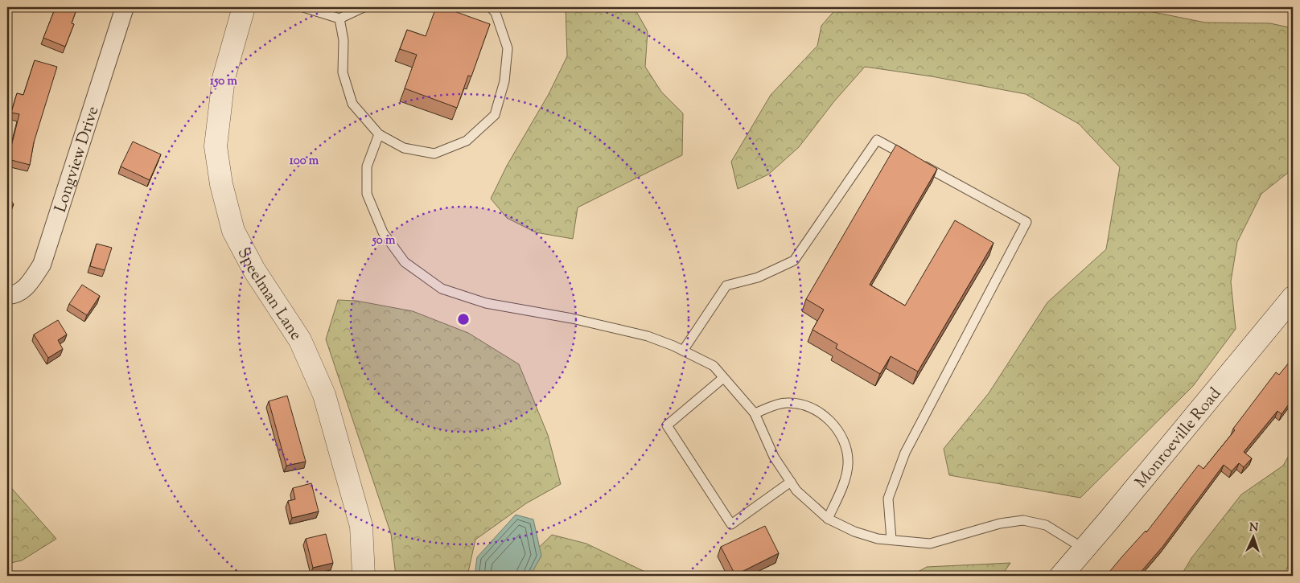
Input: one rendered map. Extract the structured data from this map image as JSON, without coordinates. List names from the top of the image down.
{
  "streets": {
    "street": ["Longview Drive", "Speelman Lane", "Monroeville Road"]
  },
  "north": "top",
  "rings": ["150 m", "100 m", "50 m"]
}
